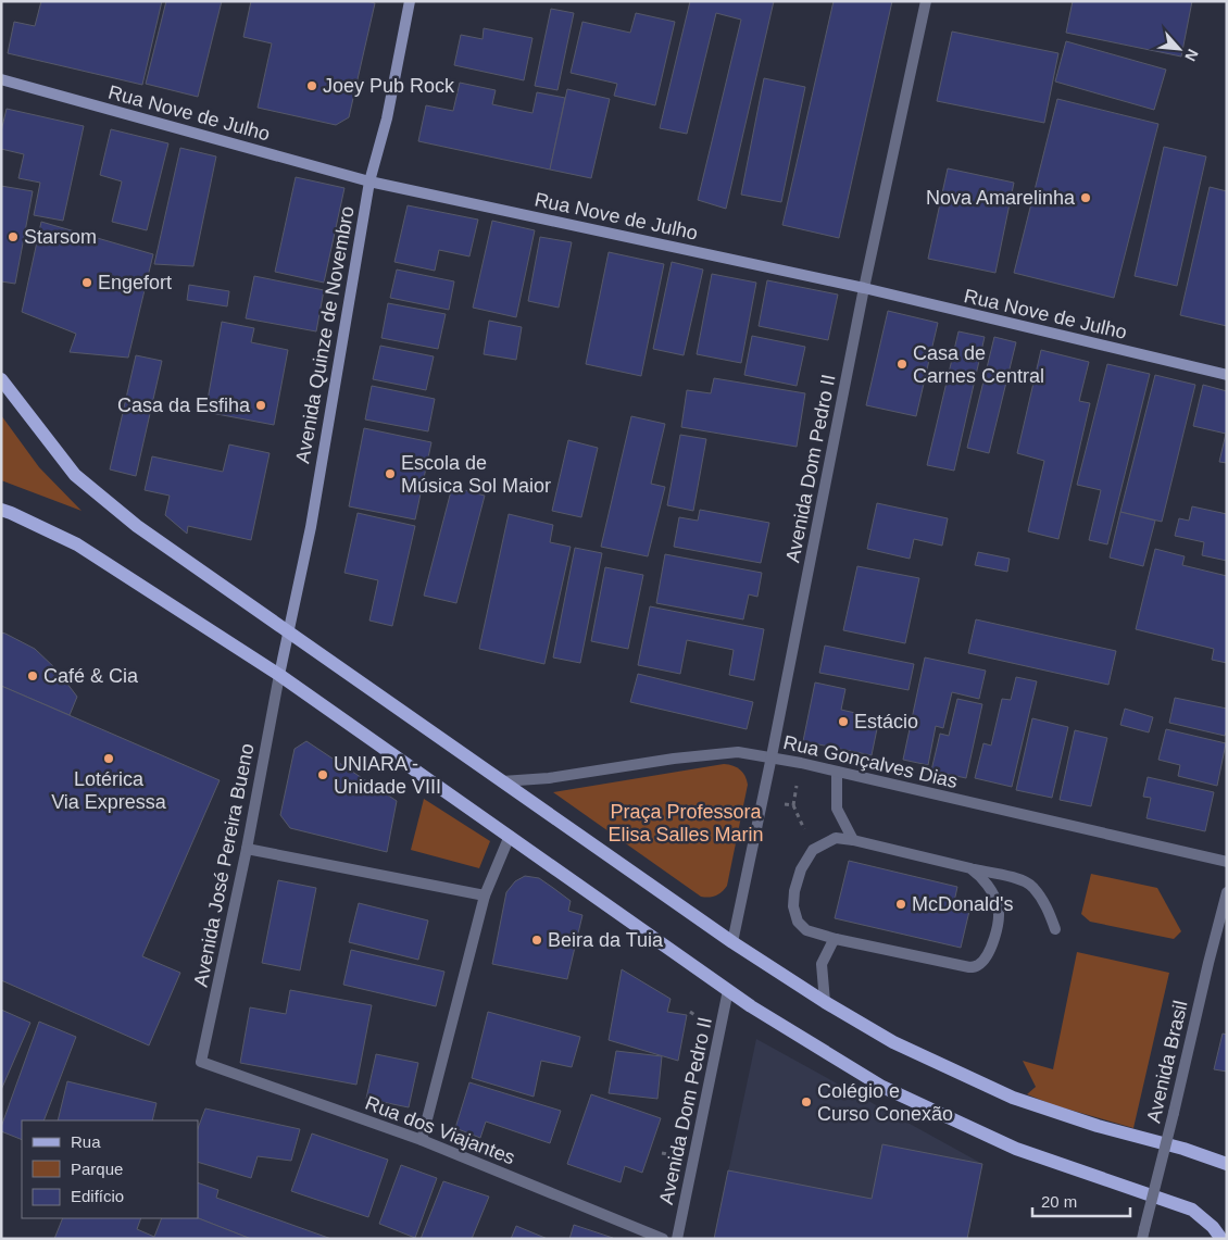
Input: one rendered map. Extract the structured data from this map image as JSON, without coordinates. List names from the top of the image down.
{
  "streets": {
    "street": [
      "Rua Nove de Julho",
      "Avenida Quinze de Novembro",
      "Avenida Dom Pedro II",
      "Rua Gonçalves Dias",
      "Avenida José Pereira Bueno",
      "Avenida Brasil",
      "Rua dos Viajantes"
    ]
  },
  "crossings": [
    ["Rua Nove de Julho", "Avenida Quinze de Novembro"],
    ["Rua Nove de Julho", "Avenida Dom Pedro II"],
    ["Avenida Quinze de Novembro", "Avenida José Pereira Bueno"],
    ["Avenida Dom Pedro II", "Rua Gonçalves Dias"],
    ["Avenida José Pereira Bueno", "Rua dos Viajantes"]
  ],
  "parks": ["Praça Professora Elisa Salles Marin"],
  "places": [
    "Joey Pub Rock",
    "Nova Amarelinha",
    "Starsom",
    "Engefort",
    "Casa de Carnes Central",
    "Casa da Esfiha",
    "Escola de Música Sol Maior",
    "Café & Cia",
    "Estácio",
    "Lotérica Via Expressa",
    "UNIARA - Unidade VIII",
    "McDonald's",
    "Beira da Tuia",
    "Colégio e Curso Conexão"
  ],
  "legend": ["Rua", "Parque", "Edifício"],
  "scale_bar": "20 m",
  "north": "bottom right"
}
